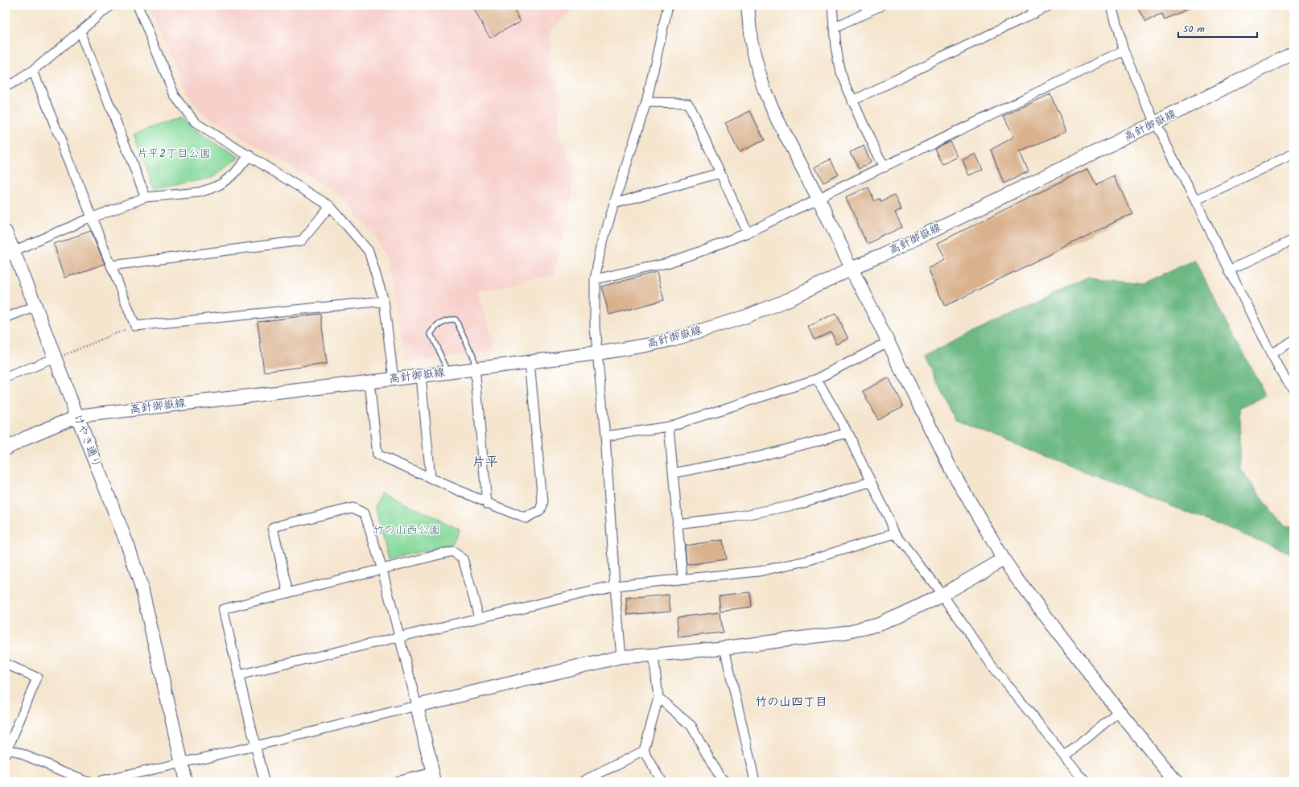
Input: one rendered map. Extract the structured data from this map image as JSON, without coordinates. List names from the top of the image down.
{
  "streets": {
    "street": ["高針御嶽線", "けやき通り"]
  },
  "crossings": [
    ["高針御嶽線", "けやき通り"]
  ],
  "districts": ["片平", "竹の山四丁目"],
  "parks": ["片平2丁目公園", "竹の山西公園"],
  "scale_bar": "50 m"
}
